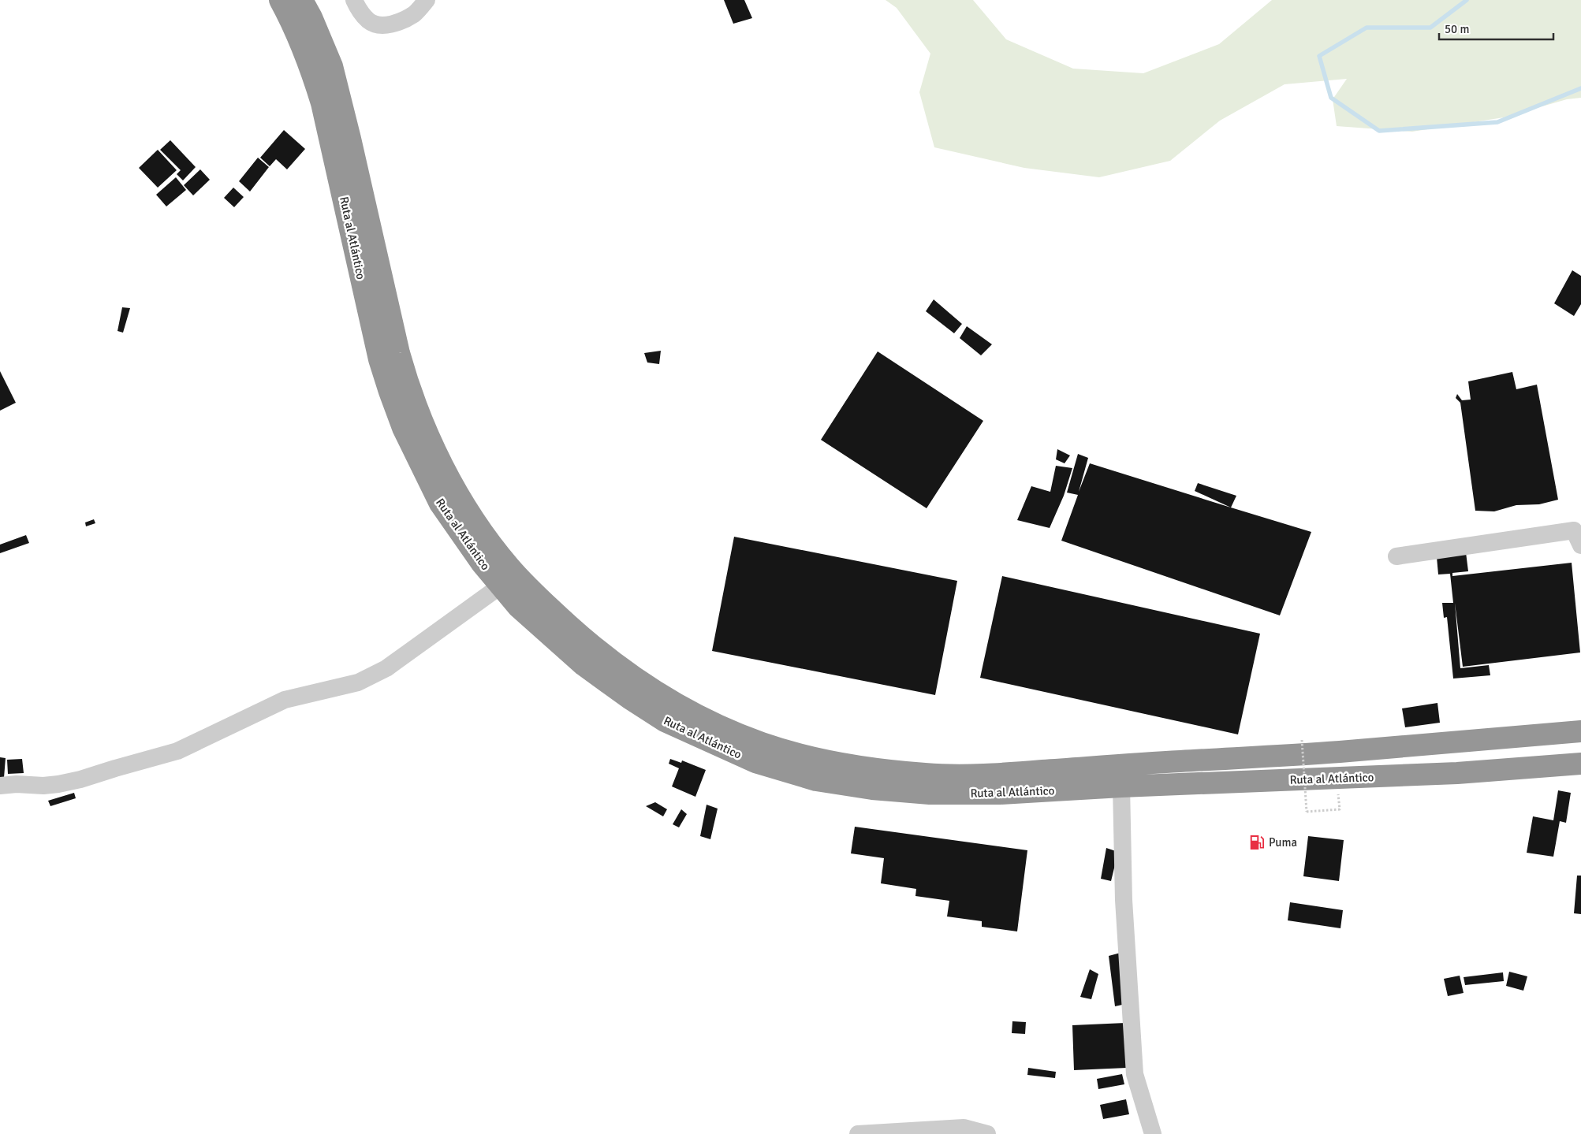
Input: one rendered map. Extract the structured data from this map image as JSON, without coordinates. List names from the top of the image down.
{
  "streets": {
    "highway": ["Ruta al Atlántico"]
  },
  "places": {
    "fuel station": ["Puma"]
  },
  "scale_bar": "50 m"
}
